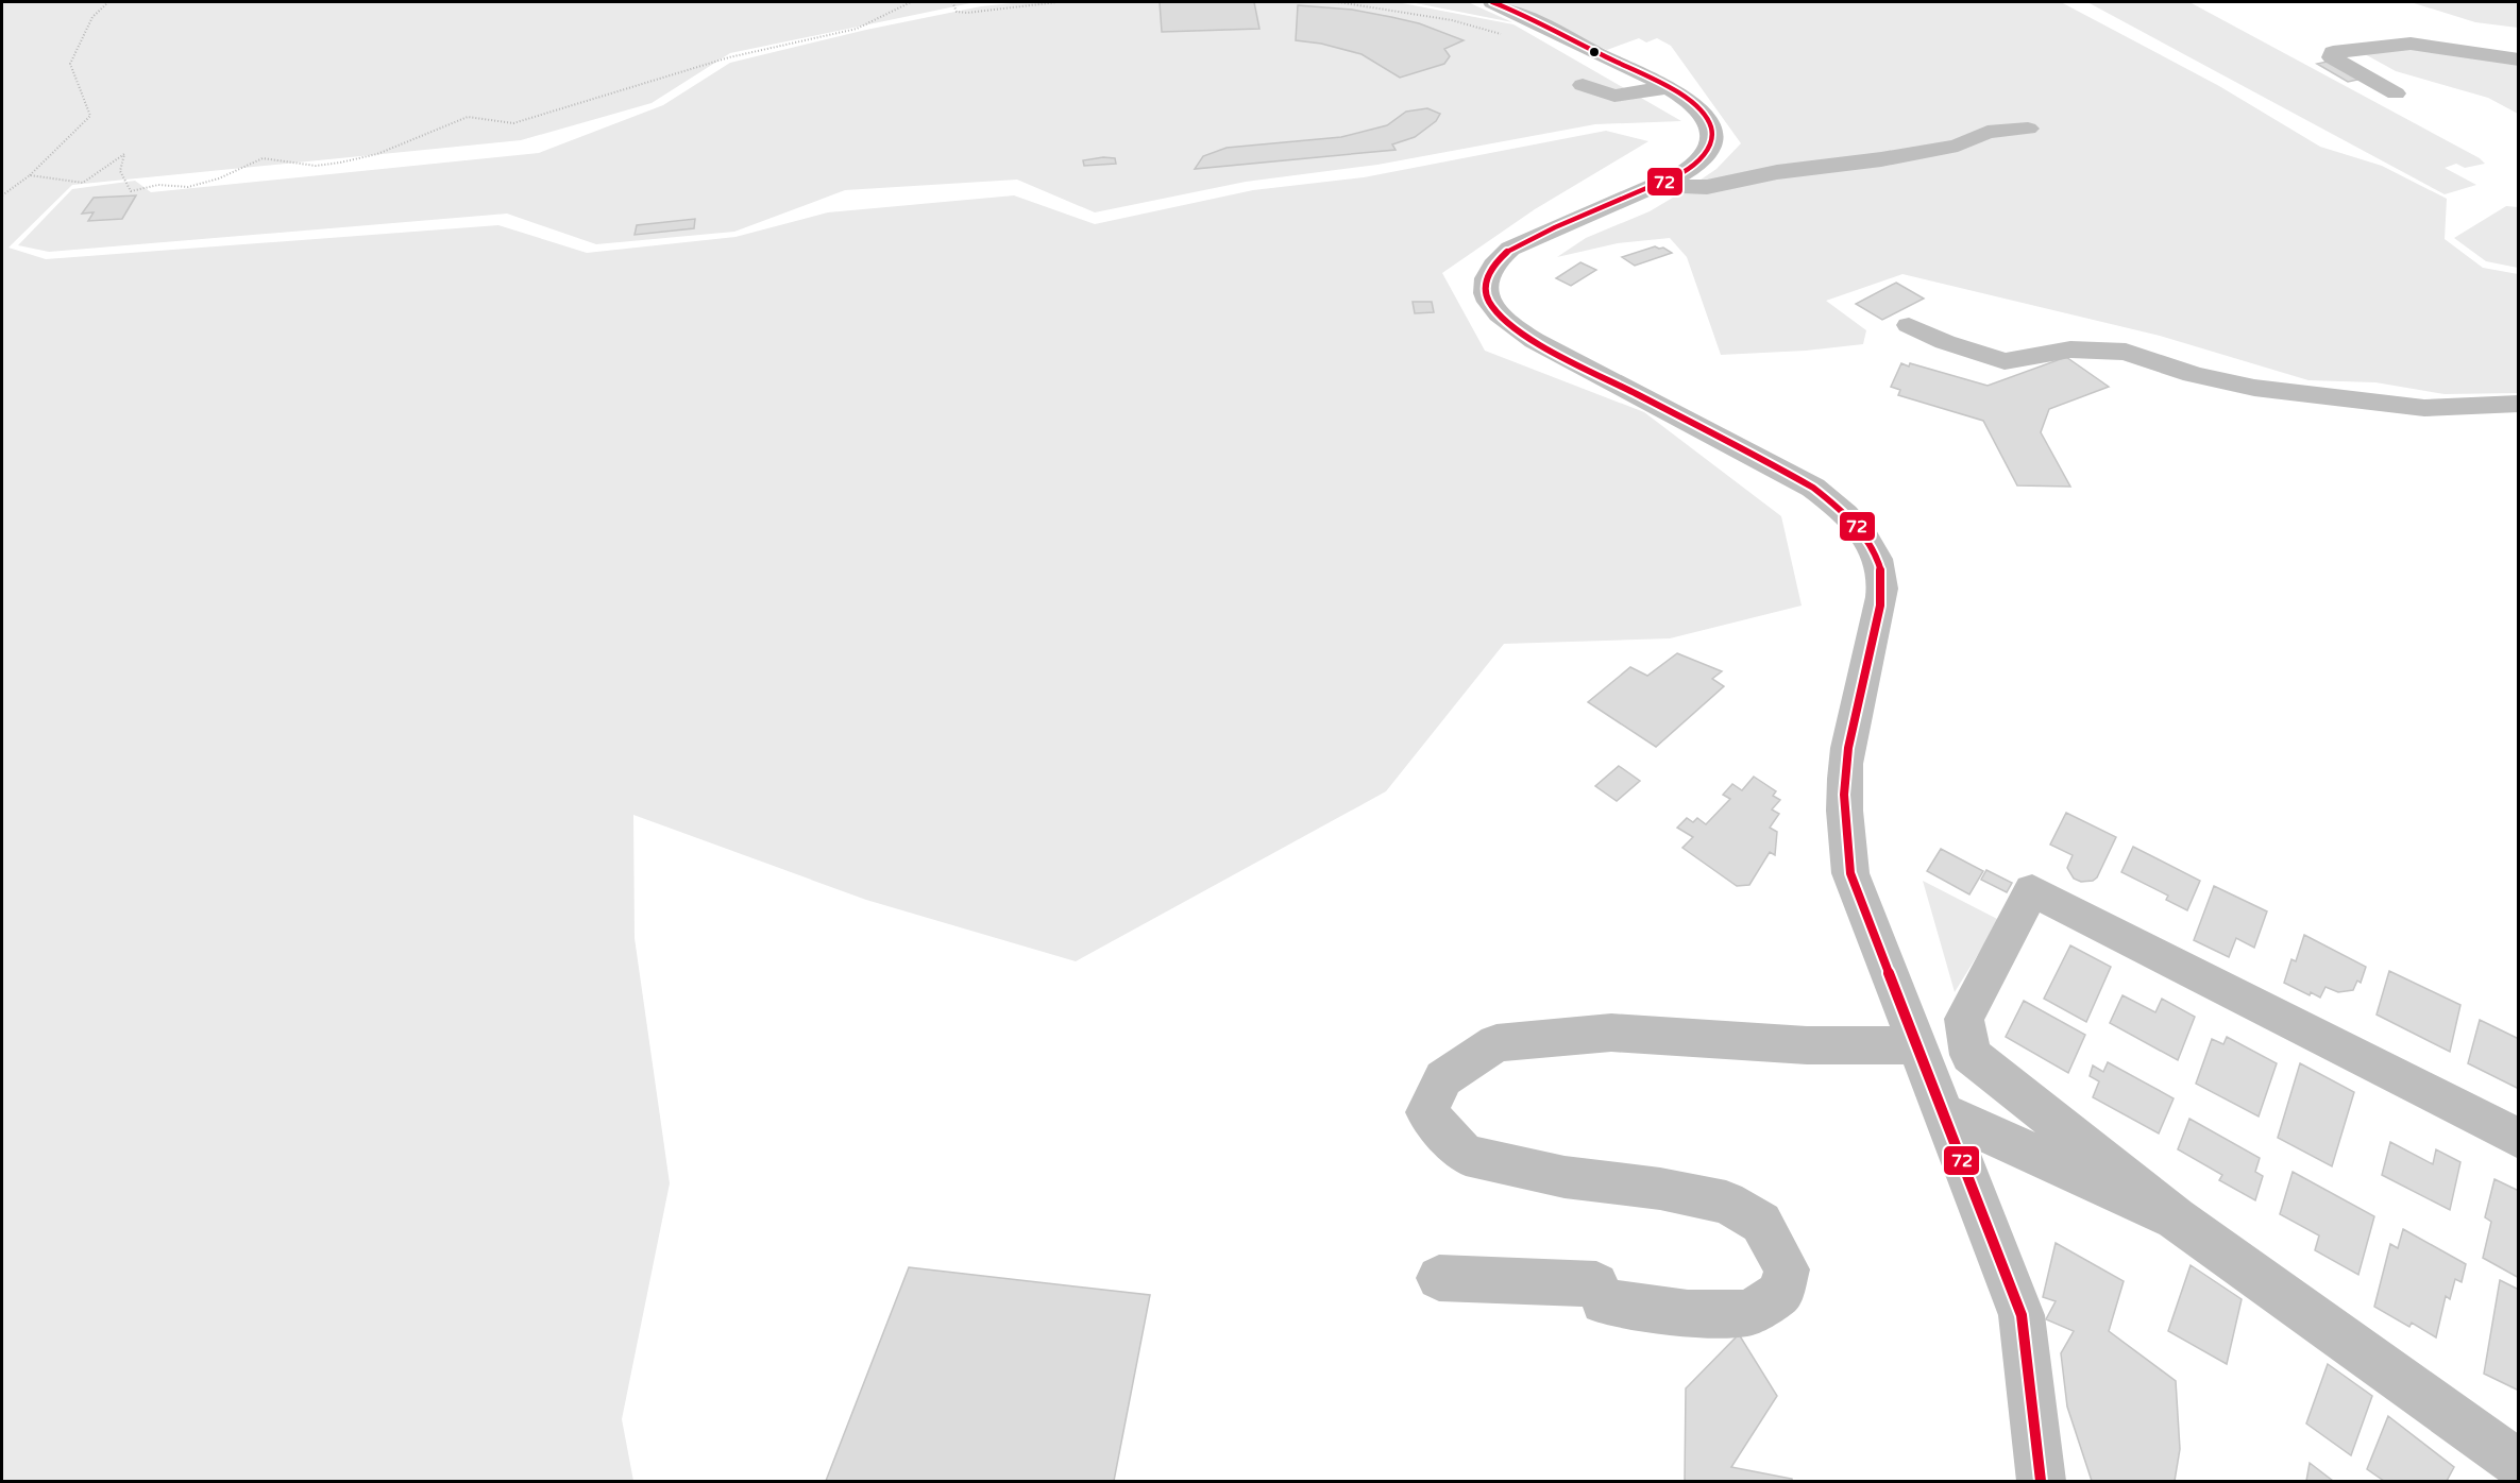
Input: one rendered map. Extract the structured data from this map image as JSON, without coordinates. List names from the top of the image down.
{
  "lines": ["transit line 72"]
}
